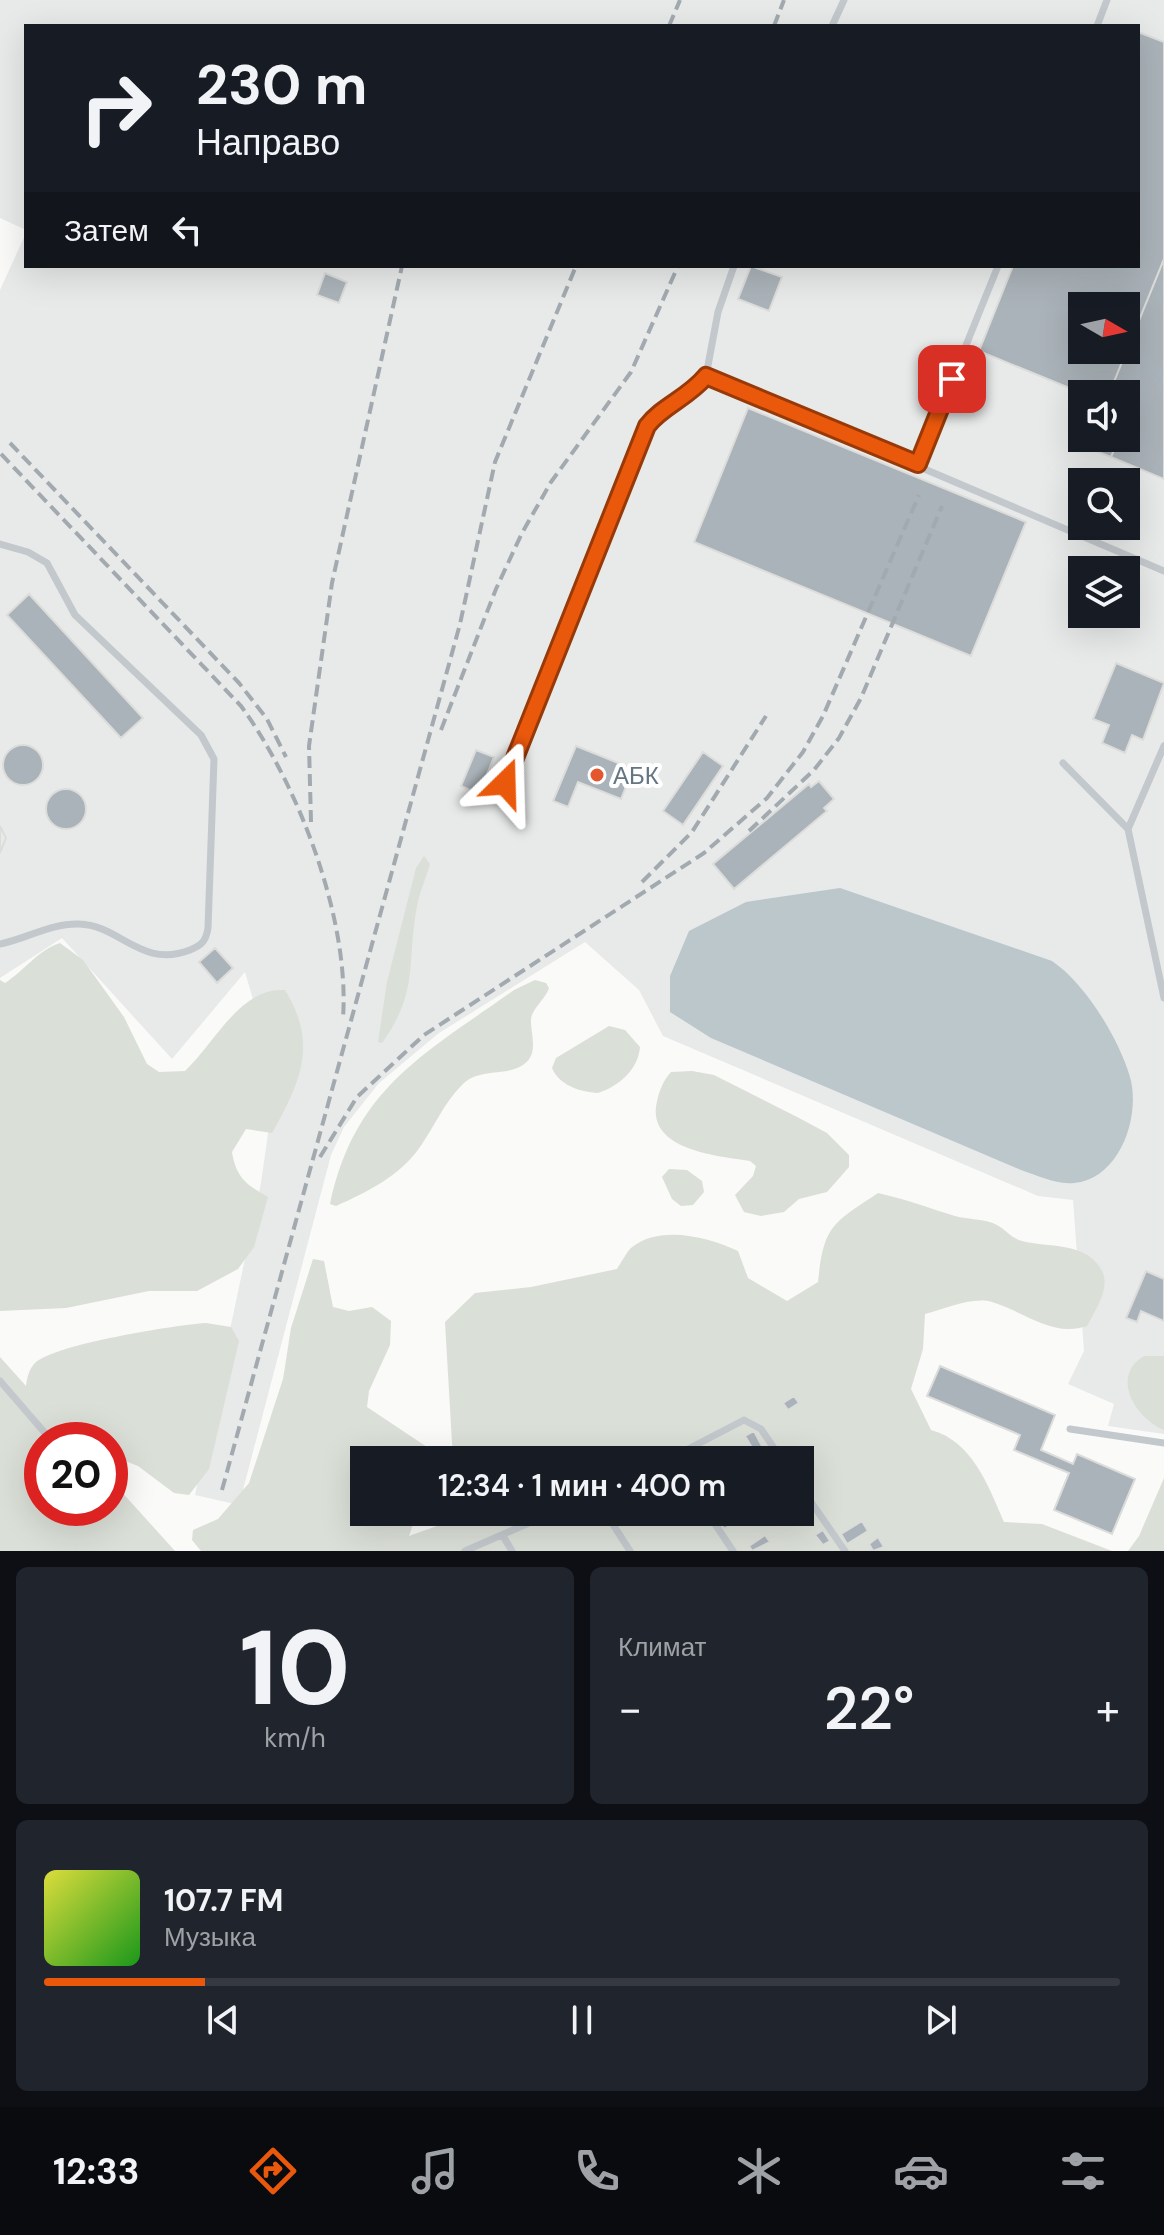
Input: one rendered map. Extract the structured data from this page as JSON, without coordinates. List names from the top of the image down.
{
  "places": ["АБК"],
  "north": "right",
  "page": {
    "turn": ["230 m", "Направо"],
    "then": "Затем",
    "limit": "20",
    "trip": "12:34 · 1 мин · 400 m",
    "tile": [
      ["10", "km/h"],
      "Климат"
    ],
    "heat": ["−", "22°", "+"],
    "song": ["107.7 FM", "Музыка"],
    "tabs": "12:33"
  }
}
